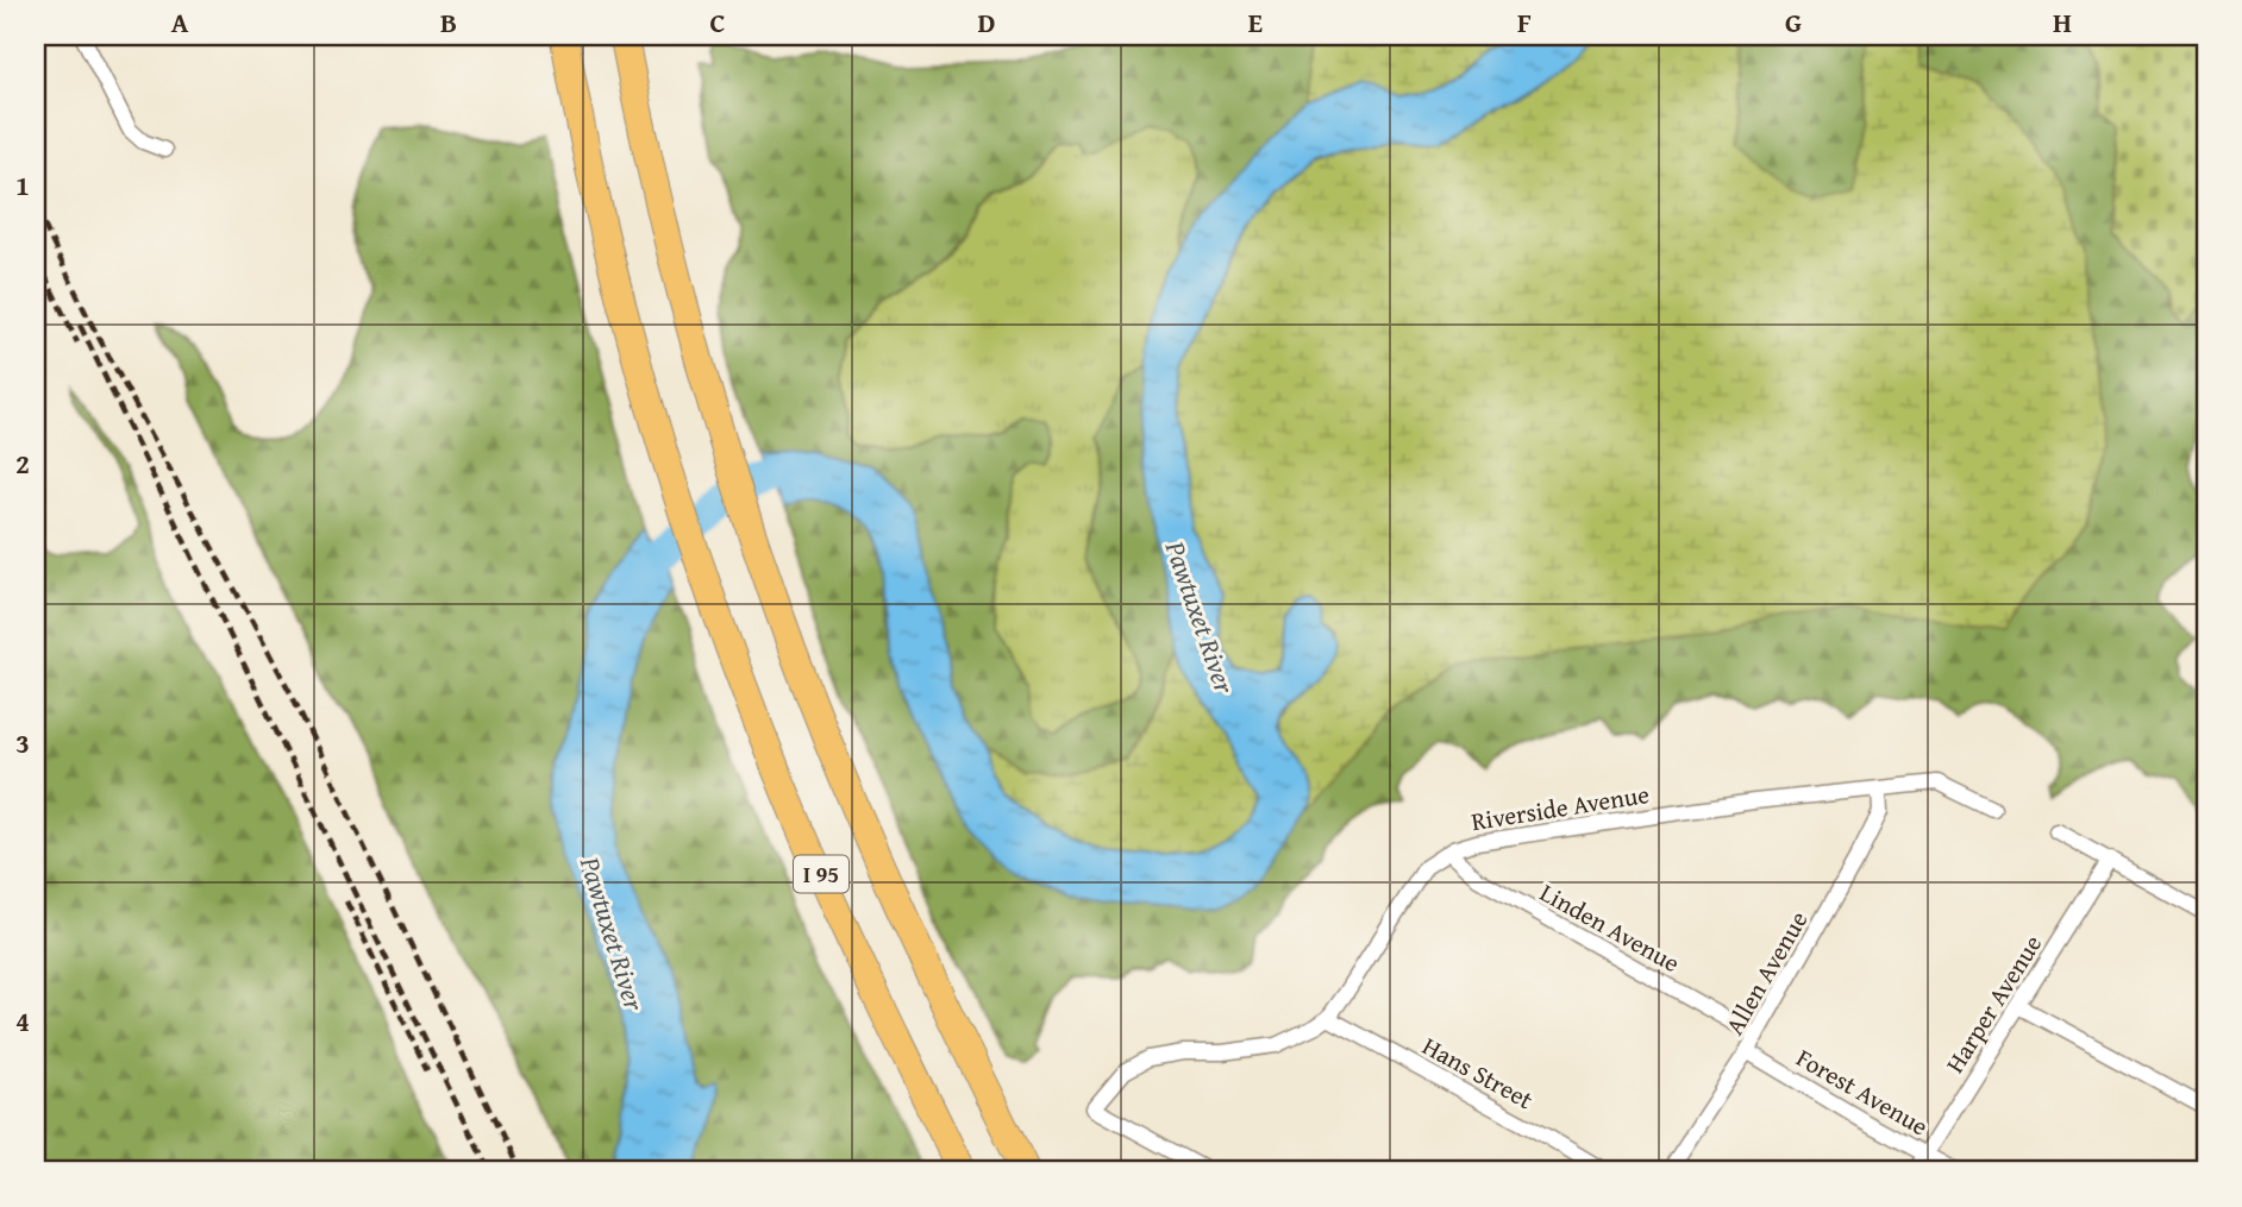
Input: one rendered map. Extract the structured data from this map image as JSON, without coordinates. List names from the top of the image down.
{
  "streets": {
    "highway": ["I 95"],
    "street": [
      "Riverside Avenue",
      "Linden Avenue",
      "Allen Avenue",
      "Harper Avenue",
      "Hans Street",
      "Forest Avenue"
    ]
  },
  "crossings": [
    ["Riverside Avenue", "Linden Avenue"],
    ["Riverside Avenue", "Allen Avenue"],
    ["Riverside Avenue", "Hans Street"],
    ["Linden Avenue", "Allen Avenue"],
    ["Allen Avenue", "Forest Avenue"],
    ["Harper Avenue", "Forest Avenue"]
  ],
  "water": ["Pawtuxet River"],
  "grid": {
    "columns": [
      "A",
      "B",
      "C",
      "D",
      "E",
      "F",
      "G",
      "H"
    ],
    "rows": [
      "1",
      "2",
      "3",
      "4"
    ]
  }
}
